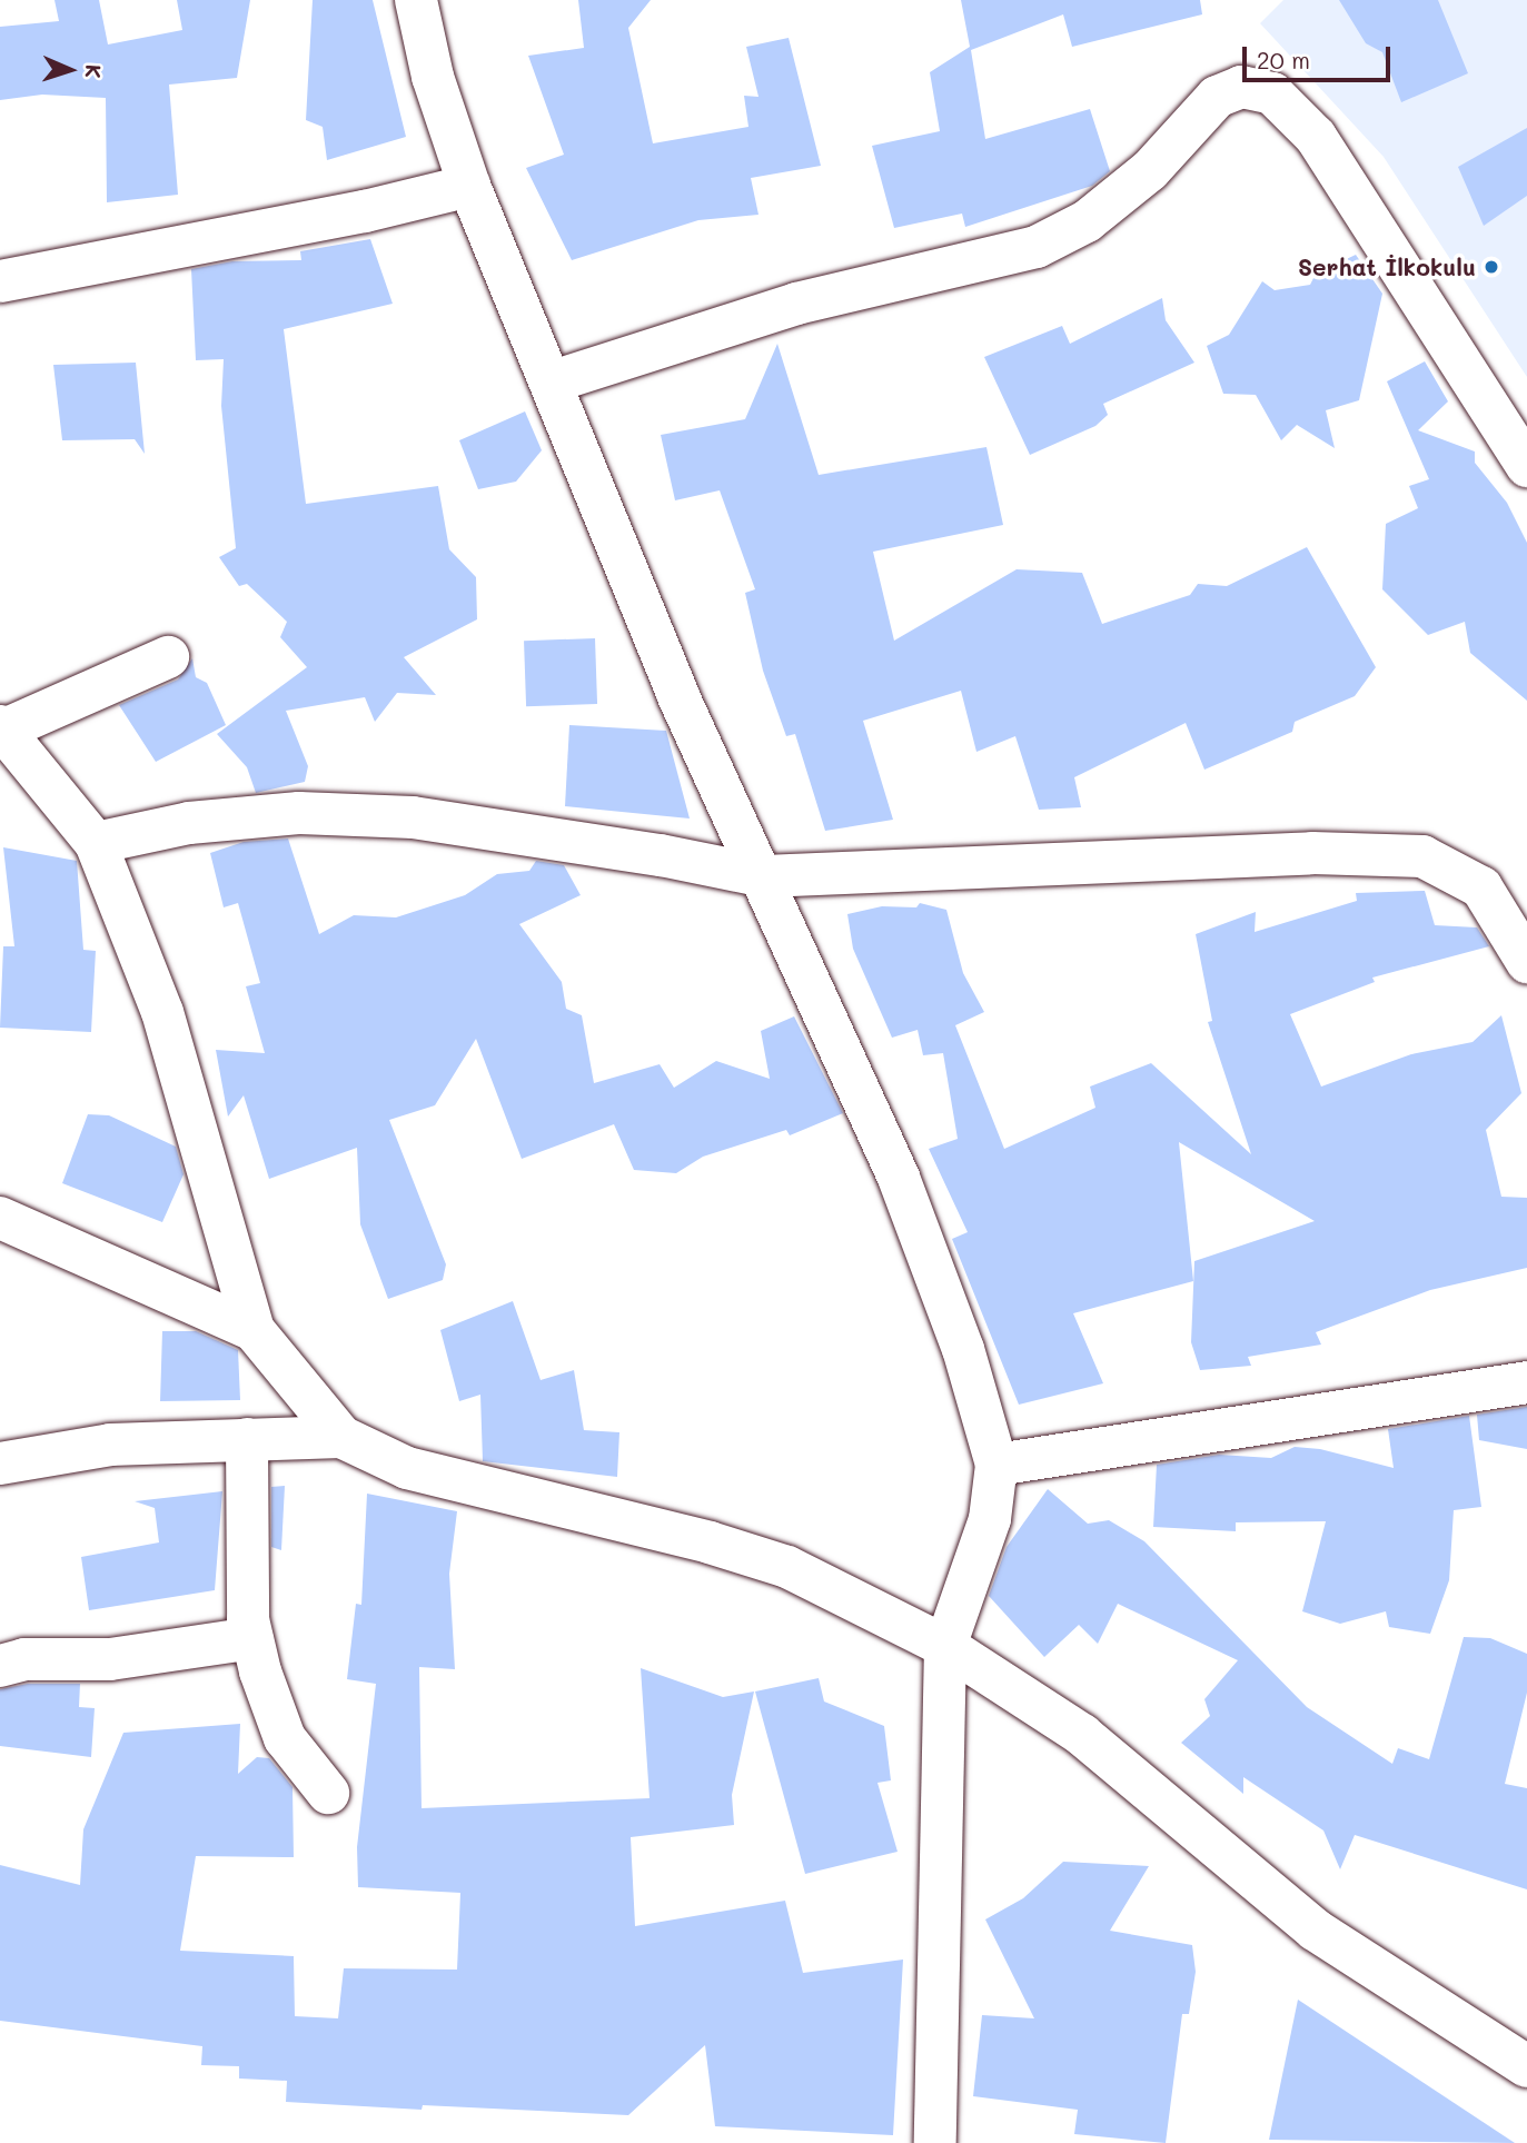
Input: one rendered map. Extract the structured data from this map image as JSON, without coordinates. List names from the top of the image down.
{
  "places": ["Serhat İlkokulu"],
  "scale_bar": "20 m",
  "north": "right"
}
